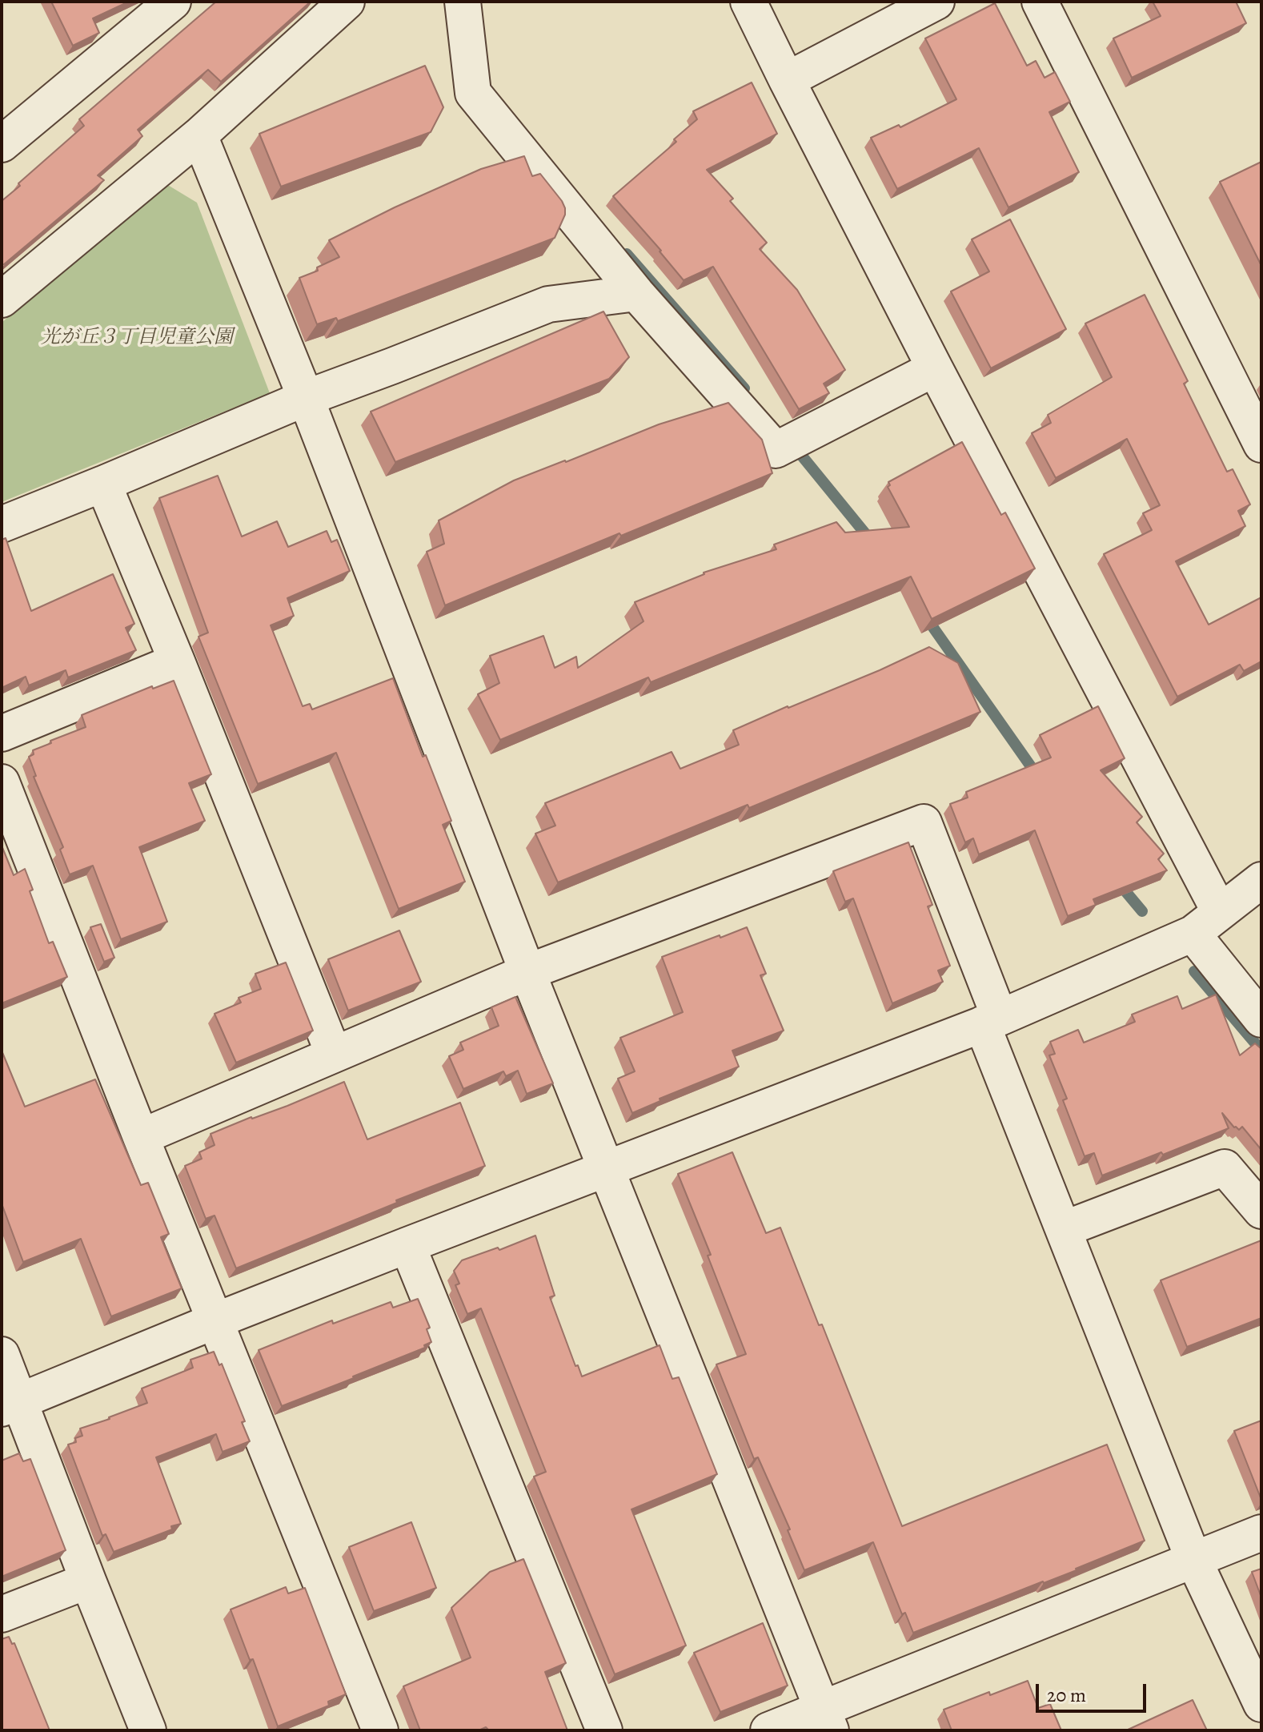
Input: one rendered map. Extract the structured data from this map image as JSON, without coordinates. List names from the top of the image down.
{
  "parks": ["光が丘３丁目児童公園"],
  "scale_bar": "20 m"
}
